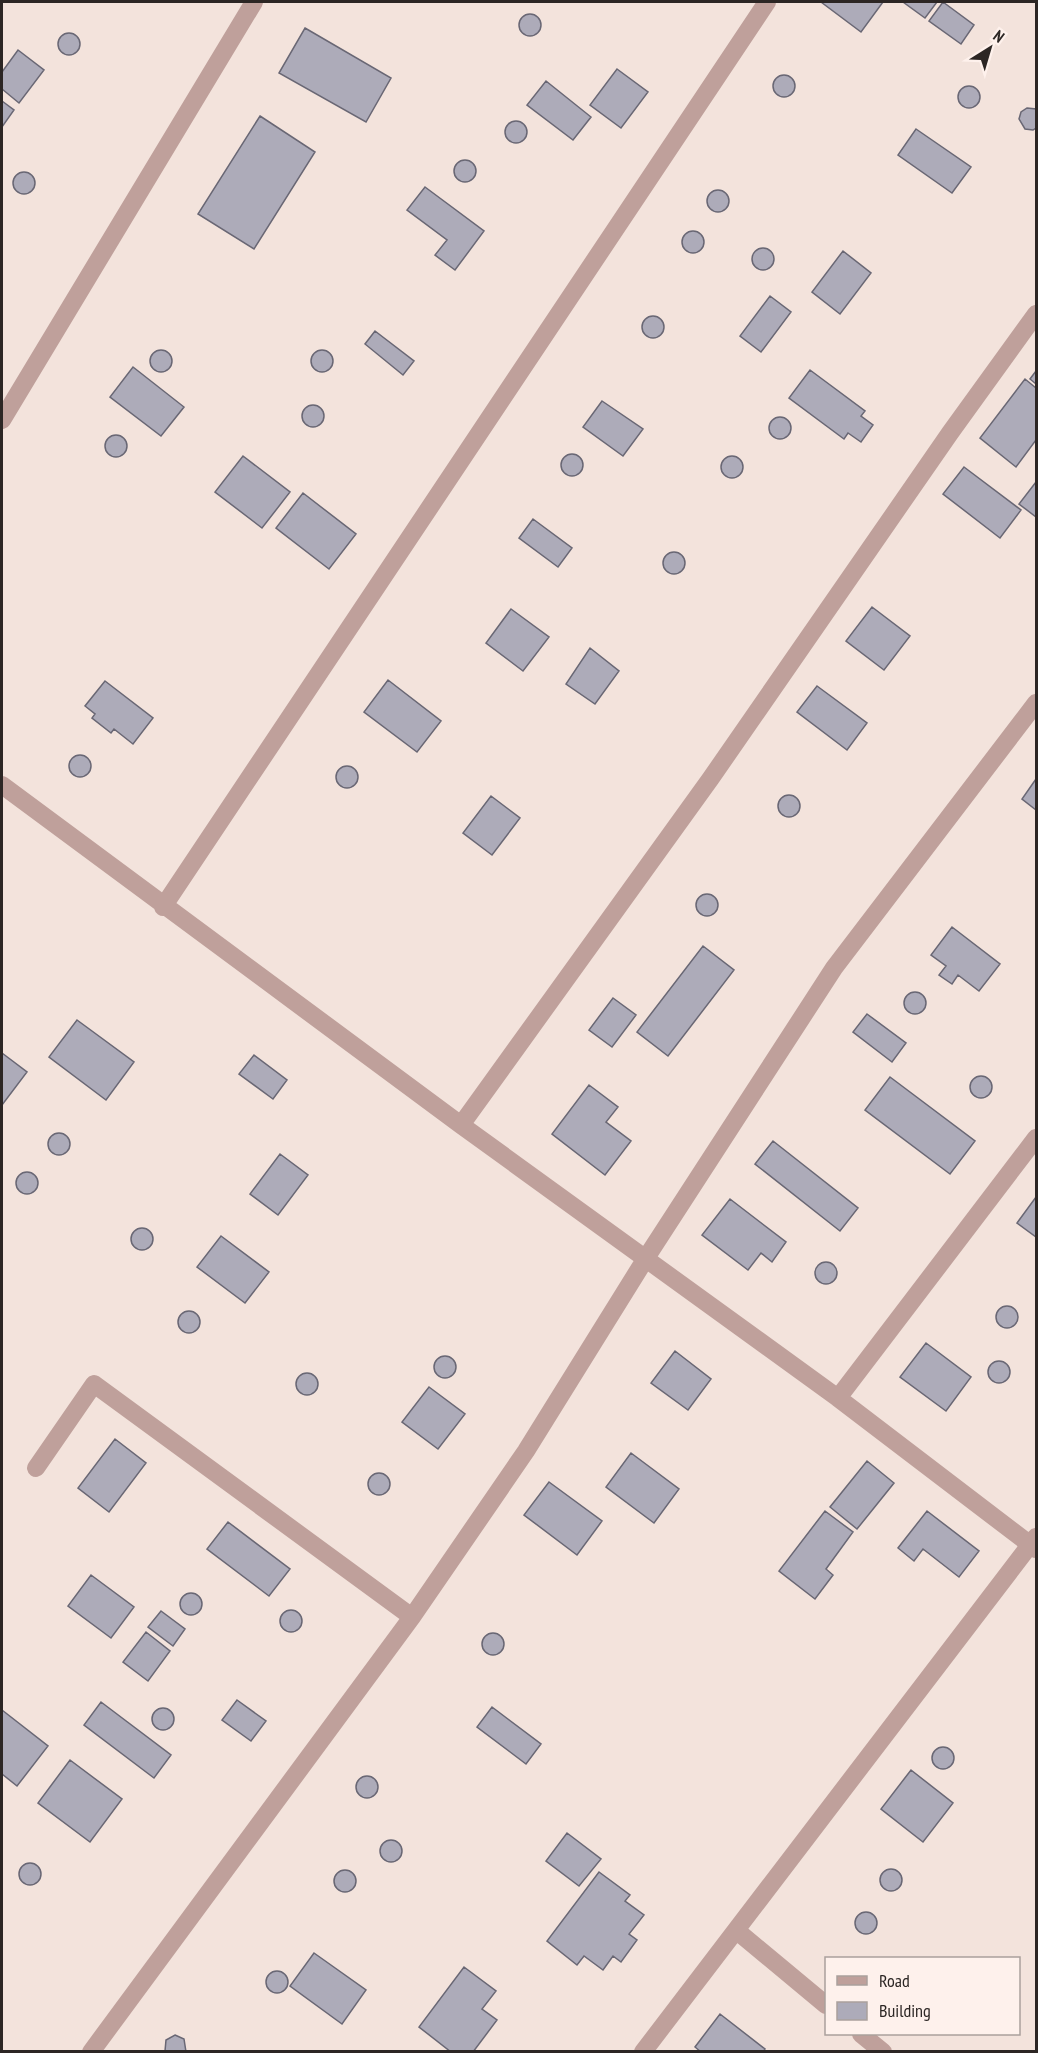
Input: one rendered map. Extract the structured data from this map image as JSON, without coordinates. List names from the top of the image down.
{
  "legend": ["Road", "Building"],
  "north": "top right"
}
